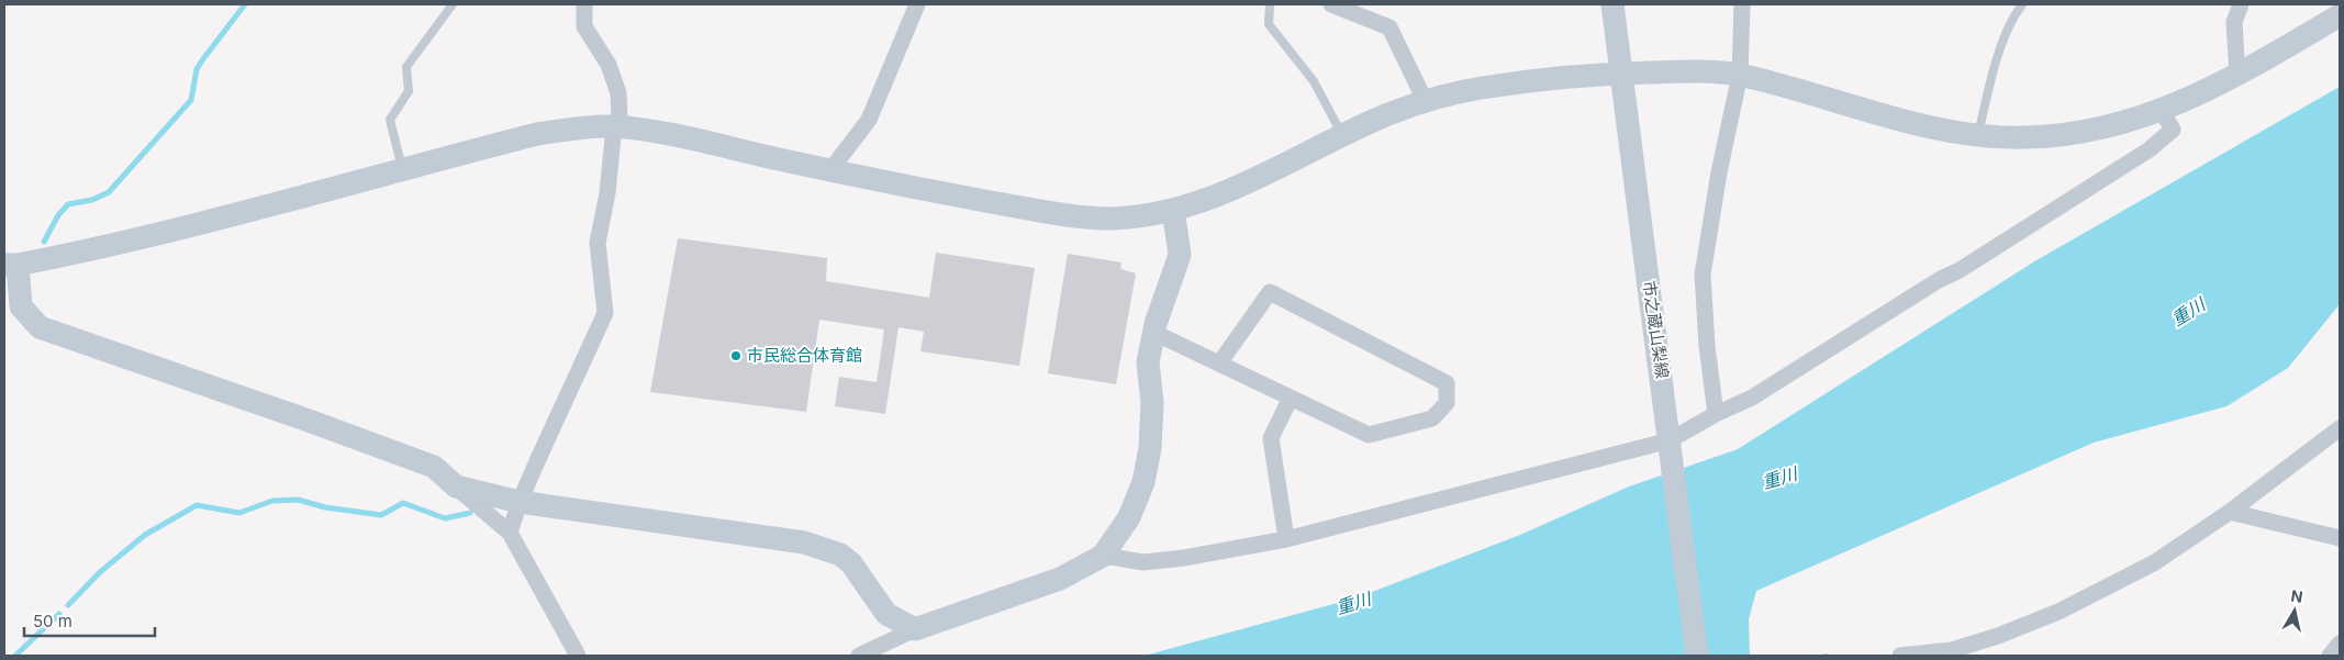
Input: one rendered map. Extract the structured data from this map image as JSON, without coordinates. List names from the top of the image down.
{
  "streets": {
    "street": ["市之蔵山梨線"]
  },
  "water": ["重川"],
  "places": ["市民総合体育館"],
  "scale_bar": "50 m",
  "north": "top"
}
